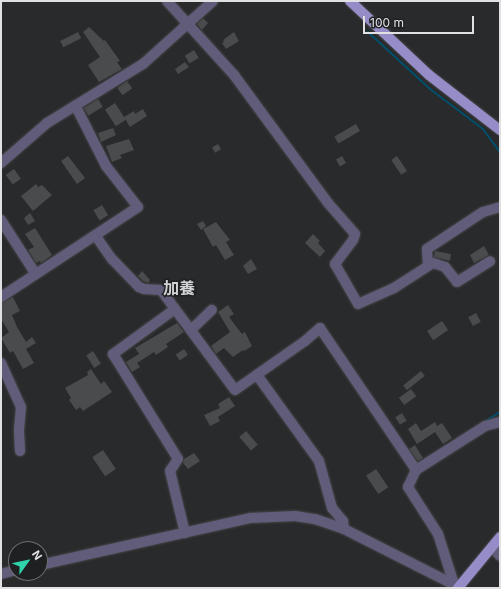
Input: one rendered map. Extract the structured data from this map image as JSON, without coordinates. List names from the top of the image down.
{
  "districts": ["加養"],
  "scale_bar": "100 m",
  "north": "top right"
}
